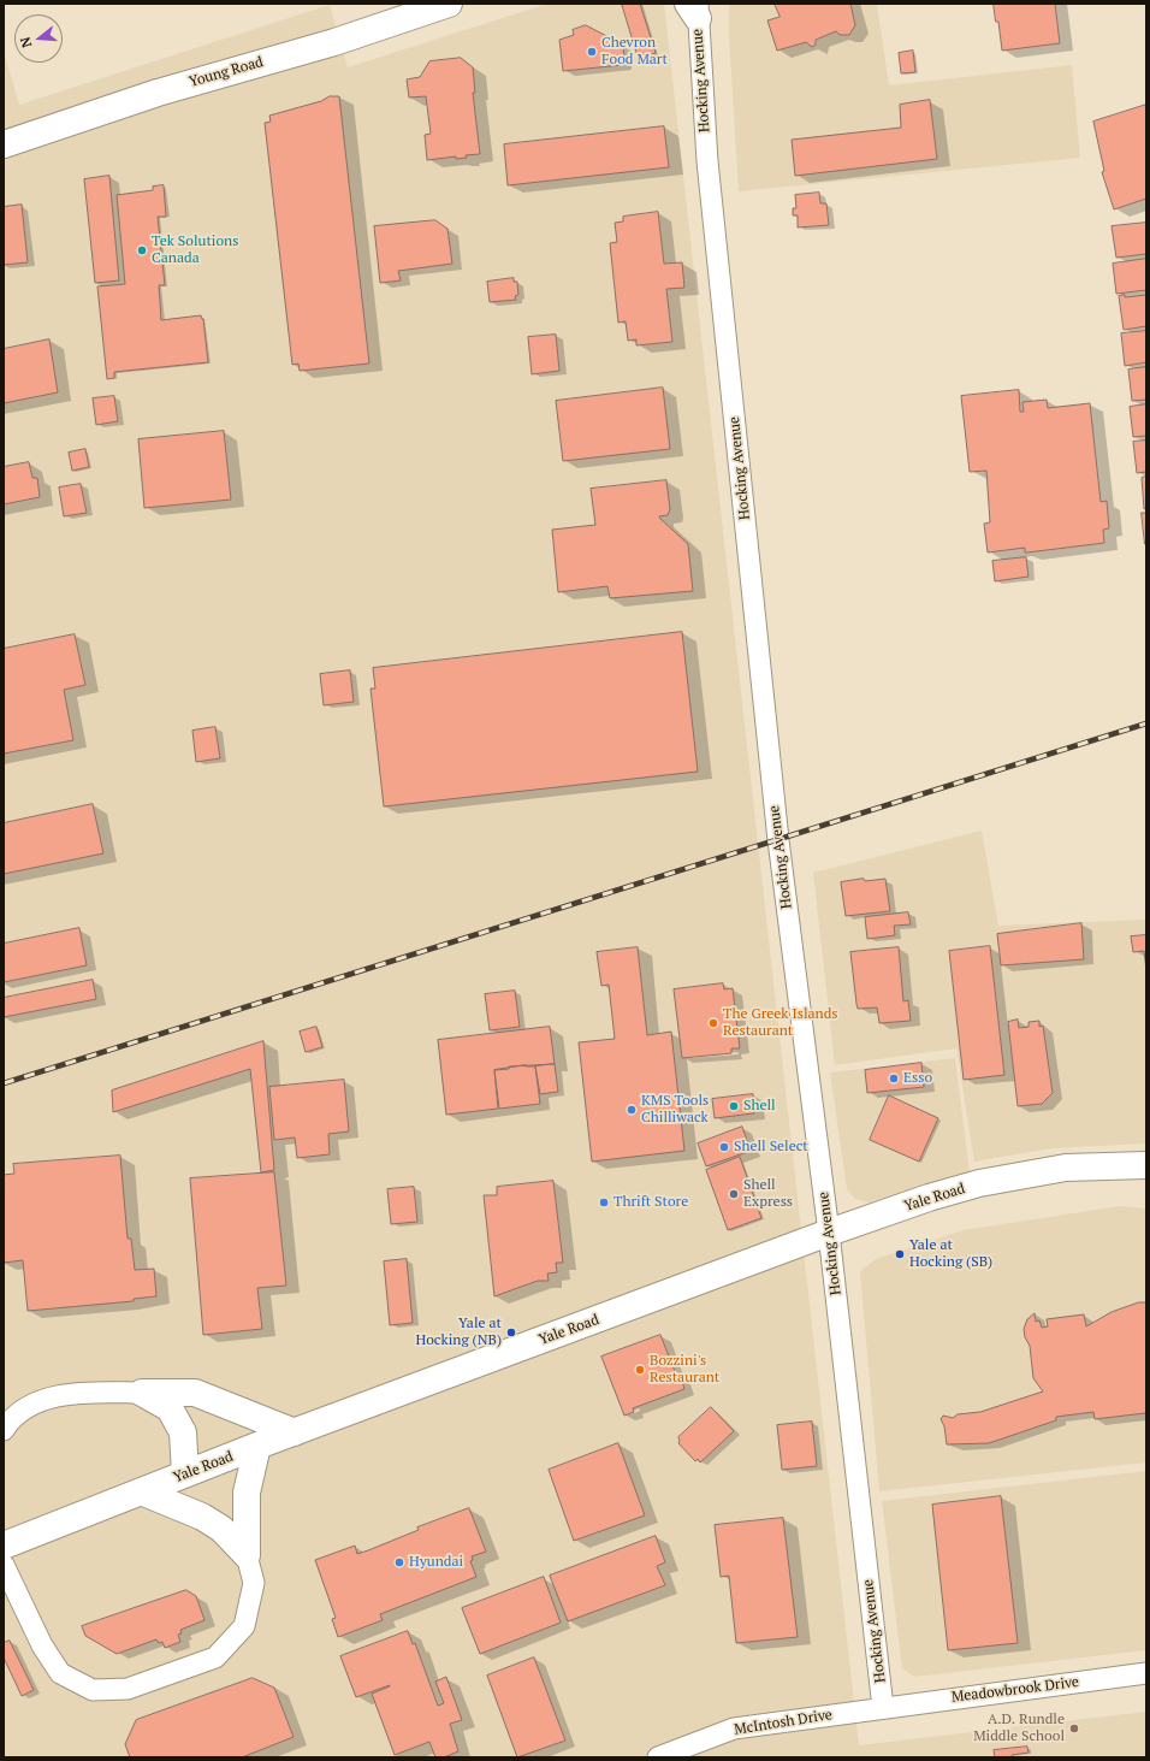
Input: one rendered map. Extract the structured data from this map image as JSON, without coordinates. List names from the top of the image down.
{
  "streets": {
    "main road": ["Young Road", "Yale Road"],
    "street": ["Hocking Avenue", "Meadowbrook Drive", "McIntosh Drive"]
  },
  "crossings": [
    ["Hocking Avenue", "Yale Road"],
    ["Hocking Avenue", "Meadowbrook Drive"],
    ["Hocking Avenue", "McIntosh Drive"],
    ["Meadowbrook Drive", "McIntosh Drive"]
  ],
  "places": [
    "Chevron Food Mart",
    "Tek Solutions Canada",
    "The Greek Islands Restaurant",
    "Esso",
    "Shell",
    "KMS Tools Chilliwack",
    "Shell Select",
    "Shell Express",
    "Thrift Store",
    "Yale at Hocking (SB)",
    "Yale at Hocking (NB)",
    "Bozzini's Restaurant",
    "Hyundai",
    "A.D. Rundle Middle School"
  ],
  "north": "left"
}
